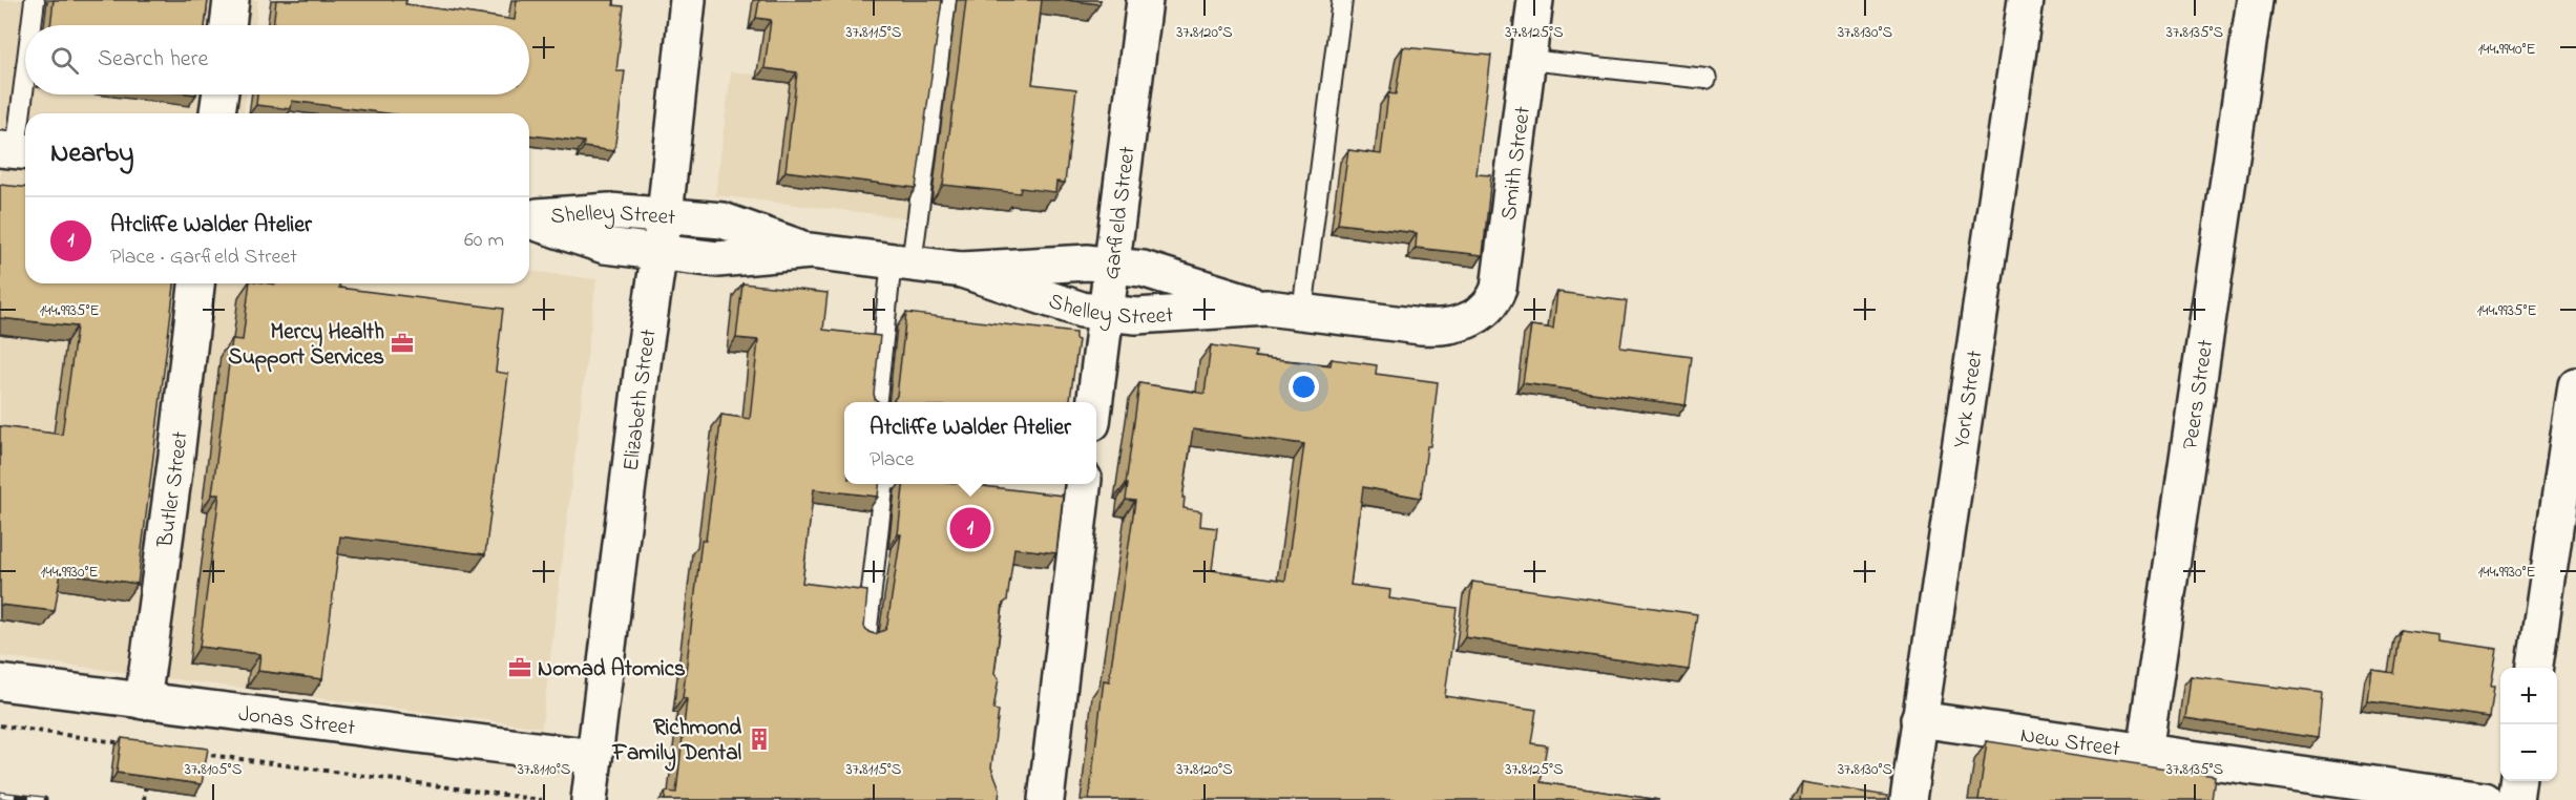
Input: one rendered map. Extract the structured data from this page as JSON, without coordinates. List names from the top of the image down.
{
  "streets": {
    "street": [
      "Smith Street",
      "Garfield Street",
      "Shelley Street",
      "Peers Street",
      "Elizabeth Street",
      "York Street",
      "Butler Street",
      "Jonas Street",
      "New Street"
    ]
  },
  "crossings": [
    ["Smith Street", "Shelley Street"],
    ["Garfield Street", "Shelley Street"],
    ["Shelley Street", "Elizabeth Street"],
    ["Peers Street", "New Street"],
    ["Elizabeth Street", "Jonas Street"],
    ["York Street", "New Street"],
    ["Butler Street", "Jonas Street"]
  ],
  "places": {
    "office": ["Mercy Health Support Services", "Nomad Atomics"],
    "building": ["Richmond Family Dental"]
  },
  "page": {
    "search": "Search here",
    "heading": "Nearby",
    "list": [
      {
        "mark": "1",
        "name": "Atcliffe Walder Atelier",
        "note": "Place · Garfield Street",
        "value": "60 m"
      }
    ],
    "popup": ["Atcliffe Walder Atelier", "Place"],
    "pins": "1",
    "map_buttons": ["+", "−"]
  },
  "coordinates": [
    "37.8115°S",
    "37.8120°S",
    "37.8125°S",
    "37.8130°S",
    "37.8135°S",
    "144.9940°E",
    "144.9935°E",
    "144.9930°E",
    "37.8105°S",
    "37.8110°S"
  ]
}
